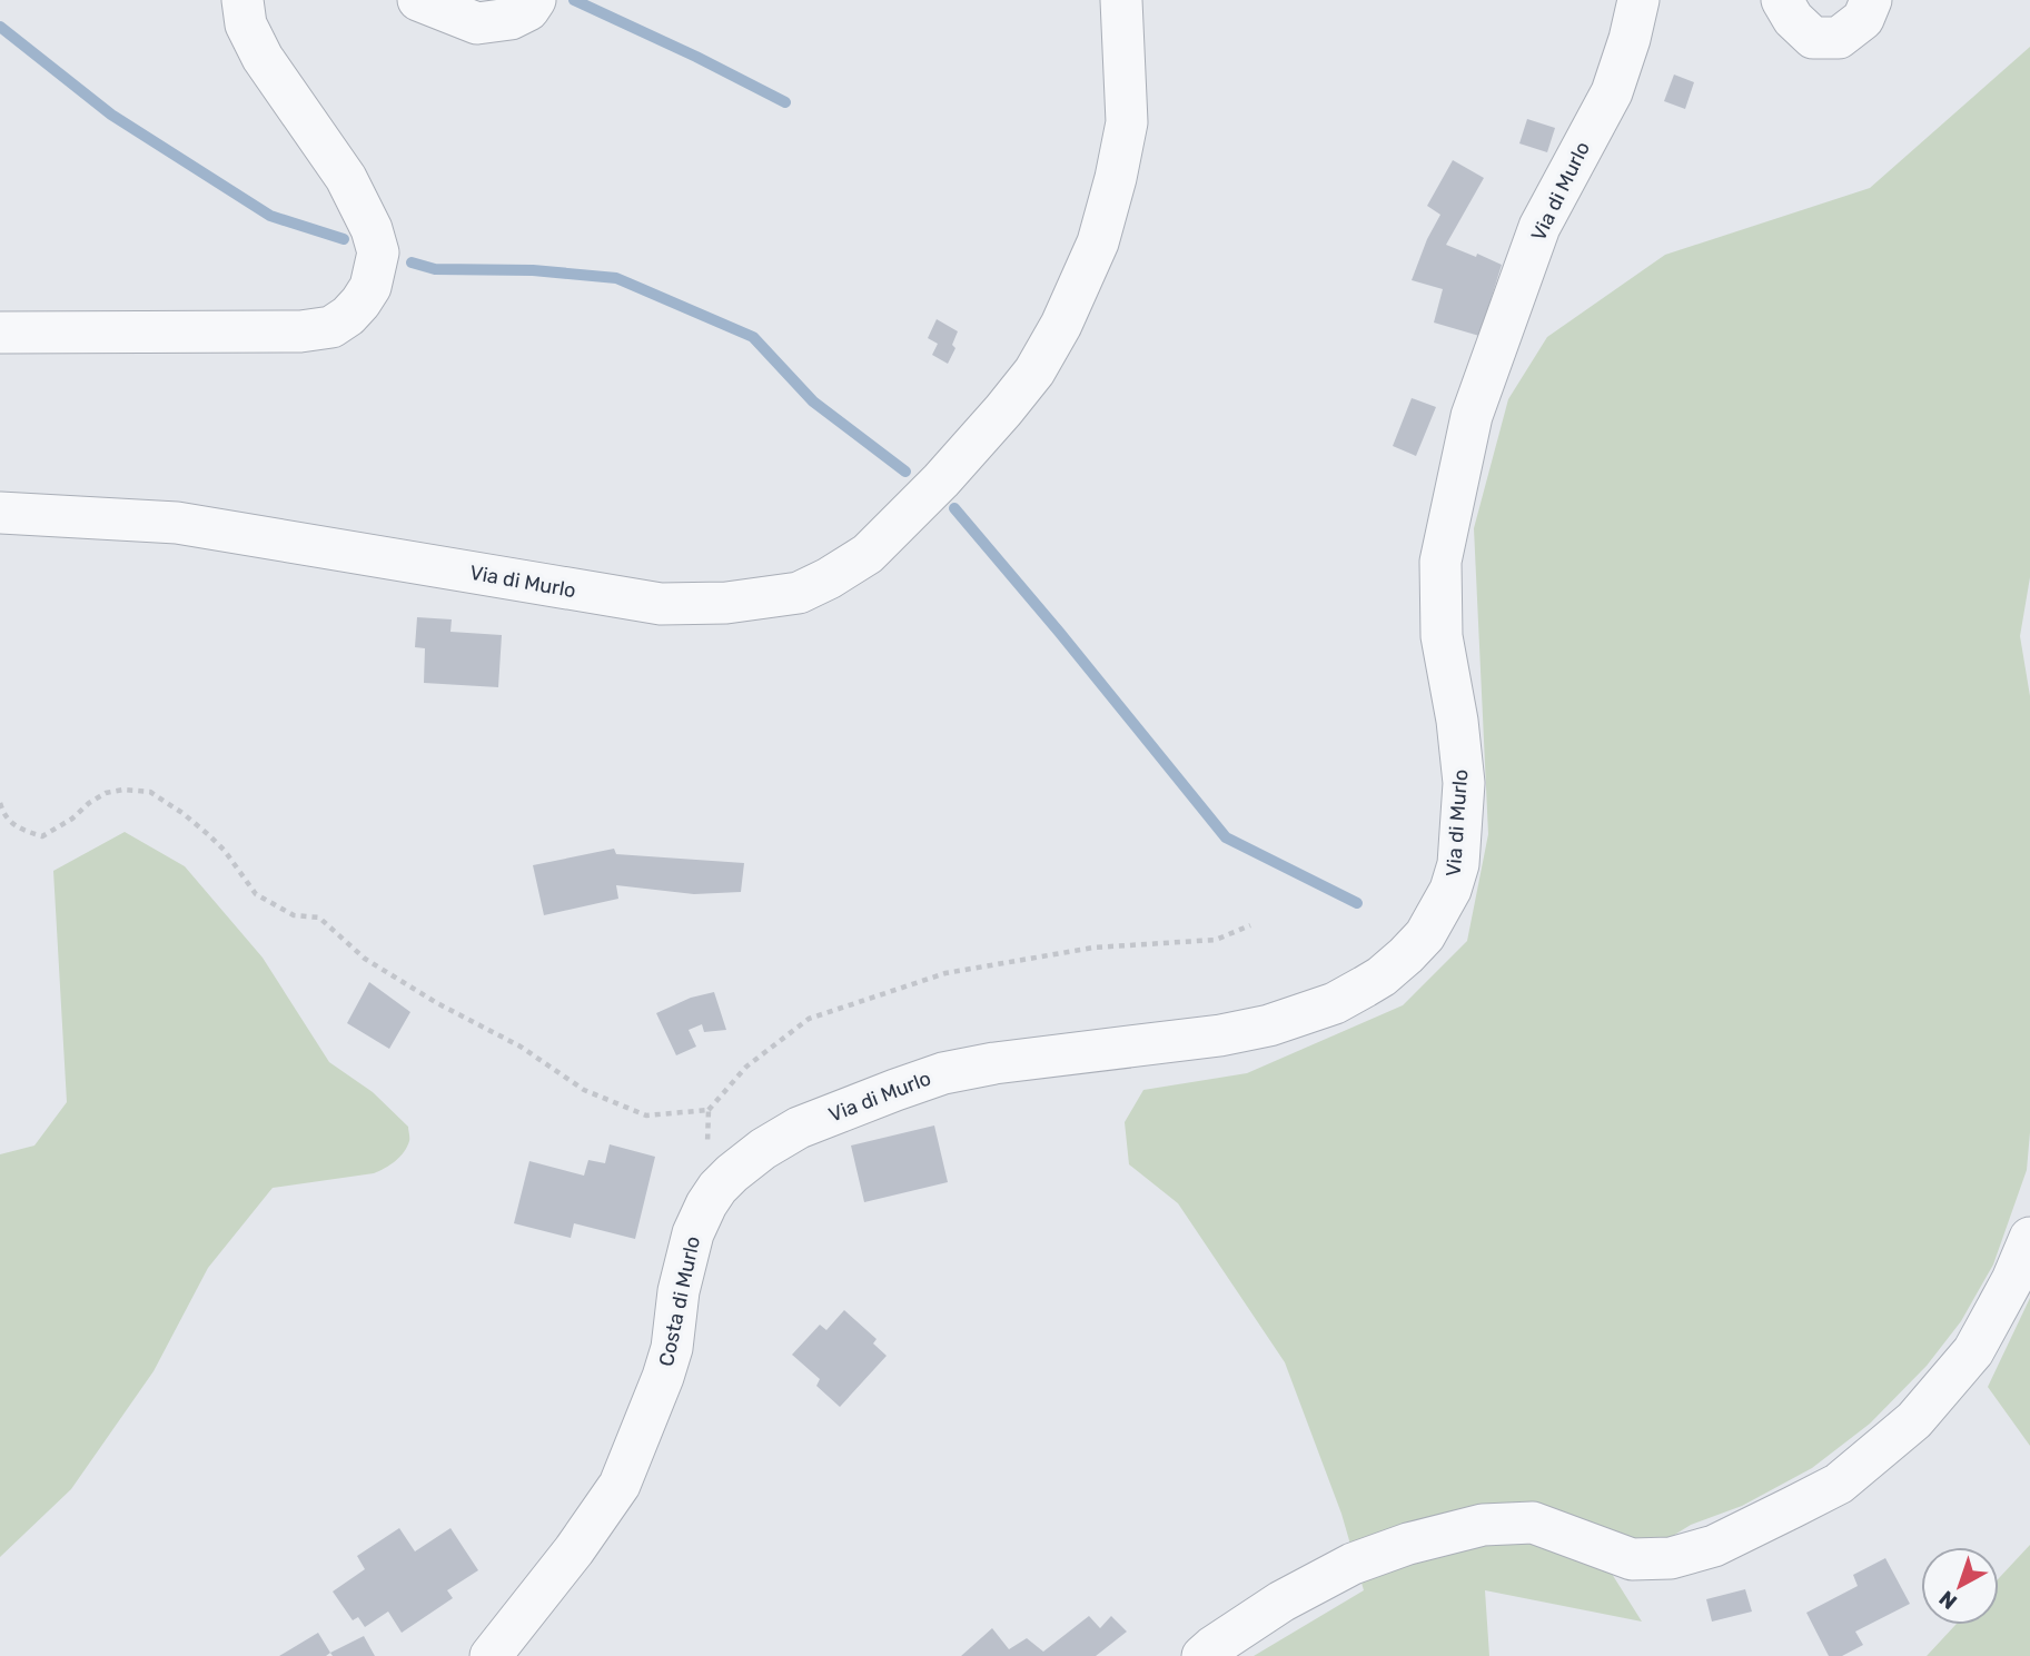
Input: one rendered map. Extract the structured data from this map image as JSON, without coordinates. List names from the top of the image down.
{
  "streets": {
    "street": ["Via di Murlo", "Costa di Murlo"]
  },
  "crossings": [
    ["Via di Murlo", "Costa di Murlo"]
  ],
  "north": "bottom left"
}
